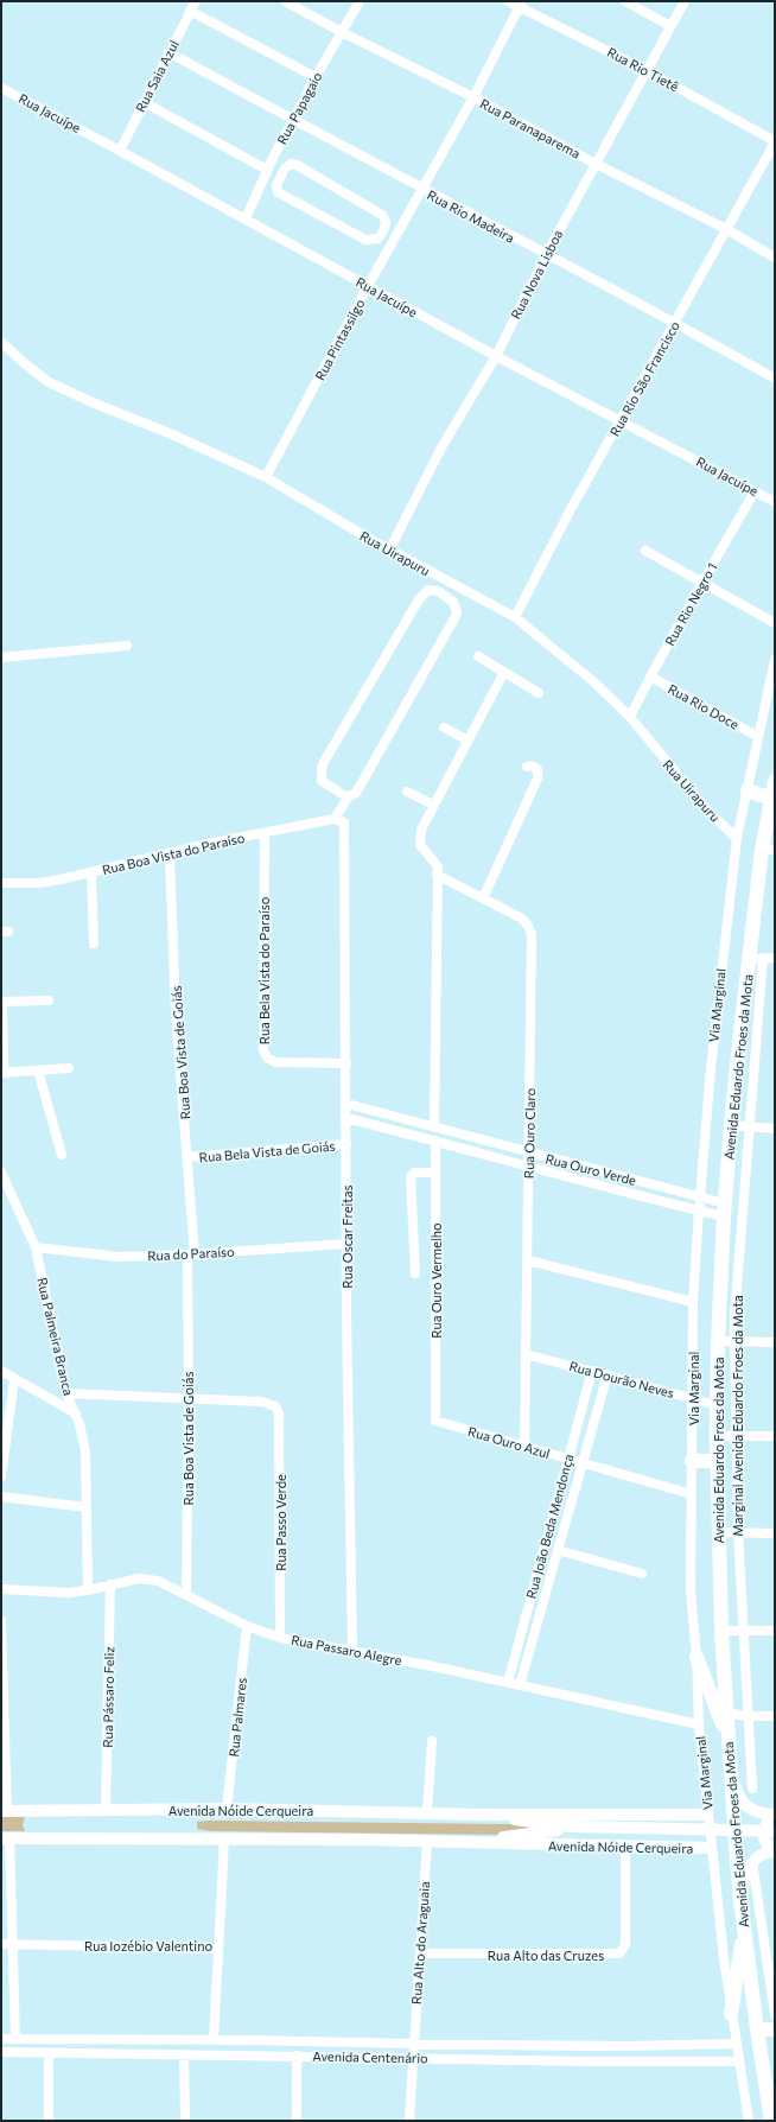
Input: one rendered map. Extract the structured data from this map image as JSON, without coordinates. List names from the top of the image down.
{
  "streets": {
    "highway": ["Avenida Eduardo Froes da Mota"],
    "main road": ["Avenida Nóide Cerqueira"],
    "street": [
      "Rua Rio Tietê",
      "Rua Saia Azul",
      "Rua Papagaio",
      "Rua Jacuípe",
      "Rua Paranaparema",
      "Rua Rio Madeira",
      "Rua Nova Lisboa",
      "Rua Pintassilgo",
      "Rua Rio São Francisco",
      "Rua Uirapuru",
      "Rua Rio Negro 1",
      "Rua Rio Doce",
      "Rua Boa Vista do Paraíso",
      "Rua Bela Vista do Paraíso",
      "Via Marginal",
      "Rua Boa Vista de Goiás",
      "Rua Ouro Claro",
      "Rua Bela Vista de Goiás",
      "Rua Ouro Verde",
      "Rua Oscar Freitas",
      "Rua do Paraíso",
      "Rua Ouro Vermelho",
      "Rua Palmeira Branca",
      "Rua Dourão Neves",
      "Marginal Avenida Eduardo Froes da Mota",
      "Rua Ouro Azul",
      "Rua Passo Verde",
      "Rua João Beda Mendonça",
      "Rua Passaro Alegre",
      "Rua Pássaro Feliz",
      "Rua Palmares",
      "Rua Alto do Araguaia",
      "Rua Iozébio Valentino",
      "Rua Alto das Cruzes",
      "Avenida Centenário"
    ]
  },
  "crossings": [
    ["Rua Rio Tietê", "Rua Nova Lisboa"],
    ["Rua Rio Tietê", "Rua Pintassilgo"],
    ["Rua Rio Tietê", "Rua Rio São Francisco"],
    ["Rua Saia Azul", "Rua Jacuípe"],
    ["Rua Saia Azul", "Rua Rio Madeira"],
    ["Rua Papagaio", "Rua Jacuípe"],
    ["Rua Papagaio", "Rua Paranaparema"],
    ["Rua Papagaio", "Rua Rio Madeira"],
    ["Rua Jacuípe", "Rua Nova Lisboa"],
    ["Rua Jacuípe", "Rua Pintassilgo"],
    ["Rua Jacuípe", "Rua Rio São Francisco"],
    ["Rua Jacuípe", "Rua Rio Negro 1"],
    ["Rua Paranaparema", "Rua Nova Lisboa"],
    ["Rua Paranaparema", "Rua Pintassilgo"],
    ["Rua Paranaparema", "Rua Rio São Francisco"],
    ["Rua Rio Madeira", "Rua Nova Lisboa"],
    ["Rua Rio Madeira", "Rua Pintassilgo"],
    ["Rua Rio Madeira", "Rua Rio São Francisco"],
    ["Rua Nova Lisboa", "Rua Uirapuru"],
    ["Rua Pintassilgo", "Rua Uirapuru"],
    ["Rua Rio São Francisco", "Rua Uirapuru"],
    ["Rua Uirapuru", "Rua Rio Negro 1"],
    ["Rua Uirapuru", "Via Marginal"],
    ["Rua Rio Negro 1", "Rua Rio Doce"],
    ["Rua Rio Doce", "Via Marginal"],
    ["Rua Boa Vista do Paraíso", "Rua Bela Vista do Paraíso"],
    ["Rua Boa Vista do Paraíso", "Rua Boa Vista de Goiás"],
    ["Rua Boa Vista do Paraíso", "Rua Oscar Freitas"],
    ["Rua Bela Vista do Paraíso", "Rua Oscar Freitas"],
    ["Via Marginal", "Rua Ouro Verde"],
    ["Via Marginal", "Rua Dourão Neves"],
    ["Via Marginal", "Rua Ouro Azul"],
    ["Via Marginal", "Rua Passaro Alegre"],
    ["Via Marginal", "Avenida Nóide Cerqueira"],
    ["Via Marginal", "Avenida Centenário"],
    ["Rua Boa Vista de Goiás", "Rua Bela Vista de Goiás"],
    ["Rua Boa Vista de Goiás", "Rua do Paraíso"],
    ["Rua Boa Vista de Goiás", "Rua Passo Verde"],
    ["Rua Boa Vista de Goiás", "Rua Passaro Alegre"],
    ["Avenida Eduardo Froes da Mota", "Rua Ouro Verde"],
    ["Avenida Eduardo Froes da Mota", "Rua Dourão Neves"],
    ["Avenida Eduardo Froes da Mota", "Marginal Avenida Eduardo Froes da Mota"],
    ["Rua Ouro Claro", "Rua Ouro Verde"],
    ["Rua Ouro Claro", "Rua Dourão Neves"],
    ["Rua Ouro Claro", "Rua Ouro Azul"],
    ["Rua Bela Vista de Goiás", "Rua Oscar Freitas"],
    ["Rua Ouro Verde", "Rua Oscar Freitas"],
    ["Rua Ouro Verde", "Rua Ouro Vermelho"],
    ["Rua Oscar Freitas", "Rua do Paraíso"],
    ["Rua Oscar Freitas", "Rua Passaro Alegre"],
    ["Rua do Paraíso", "Rua Palmeira Branca"],
    ["Rua Ouro Vermelho", "Rua Ouro Azul"],
    ["Rua Palmeira Branca", "Rua Passaro Alegre"],
    ["Rua Dourão Neves", "Rua João Beda Mendonça"],
    ["Rua Ouro Azul", "Rua João Beda Mendonça"],
    ["Rua Passo Verde", "Rua Passaro Alegre"],
    ["Rua João Beda Mendonça", "Rua Passaro Alegre"],
    ["Rua Passaro Alegre", "Rua Pássaro Feliz"],
    ["Rua Passaro Alegre", "Rua Palmares"],
    ["Rua Pássaro Feliz", "Avenida Nóide Cerqueira"],
    ["Rua Palmares", "Avenida Nóide Cerqueira"],
    ["Avenida Nóide Cerqueira", "Rua Alto do Araguaia"],
    ["Avenida Nóide Cerqueira", "Rua Iozébio Valentino"],
    ["Avenida Nóide Cerqueira", "Rua Alto das Cruzes"],
    ["Rua Alto do Araguaia", "Rua Alto das Cruzes"],
    ["Rua Alto do Araguaia", "Avenida Centenário"]
  ]
}
